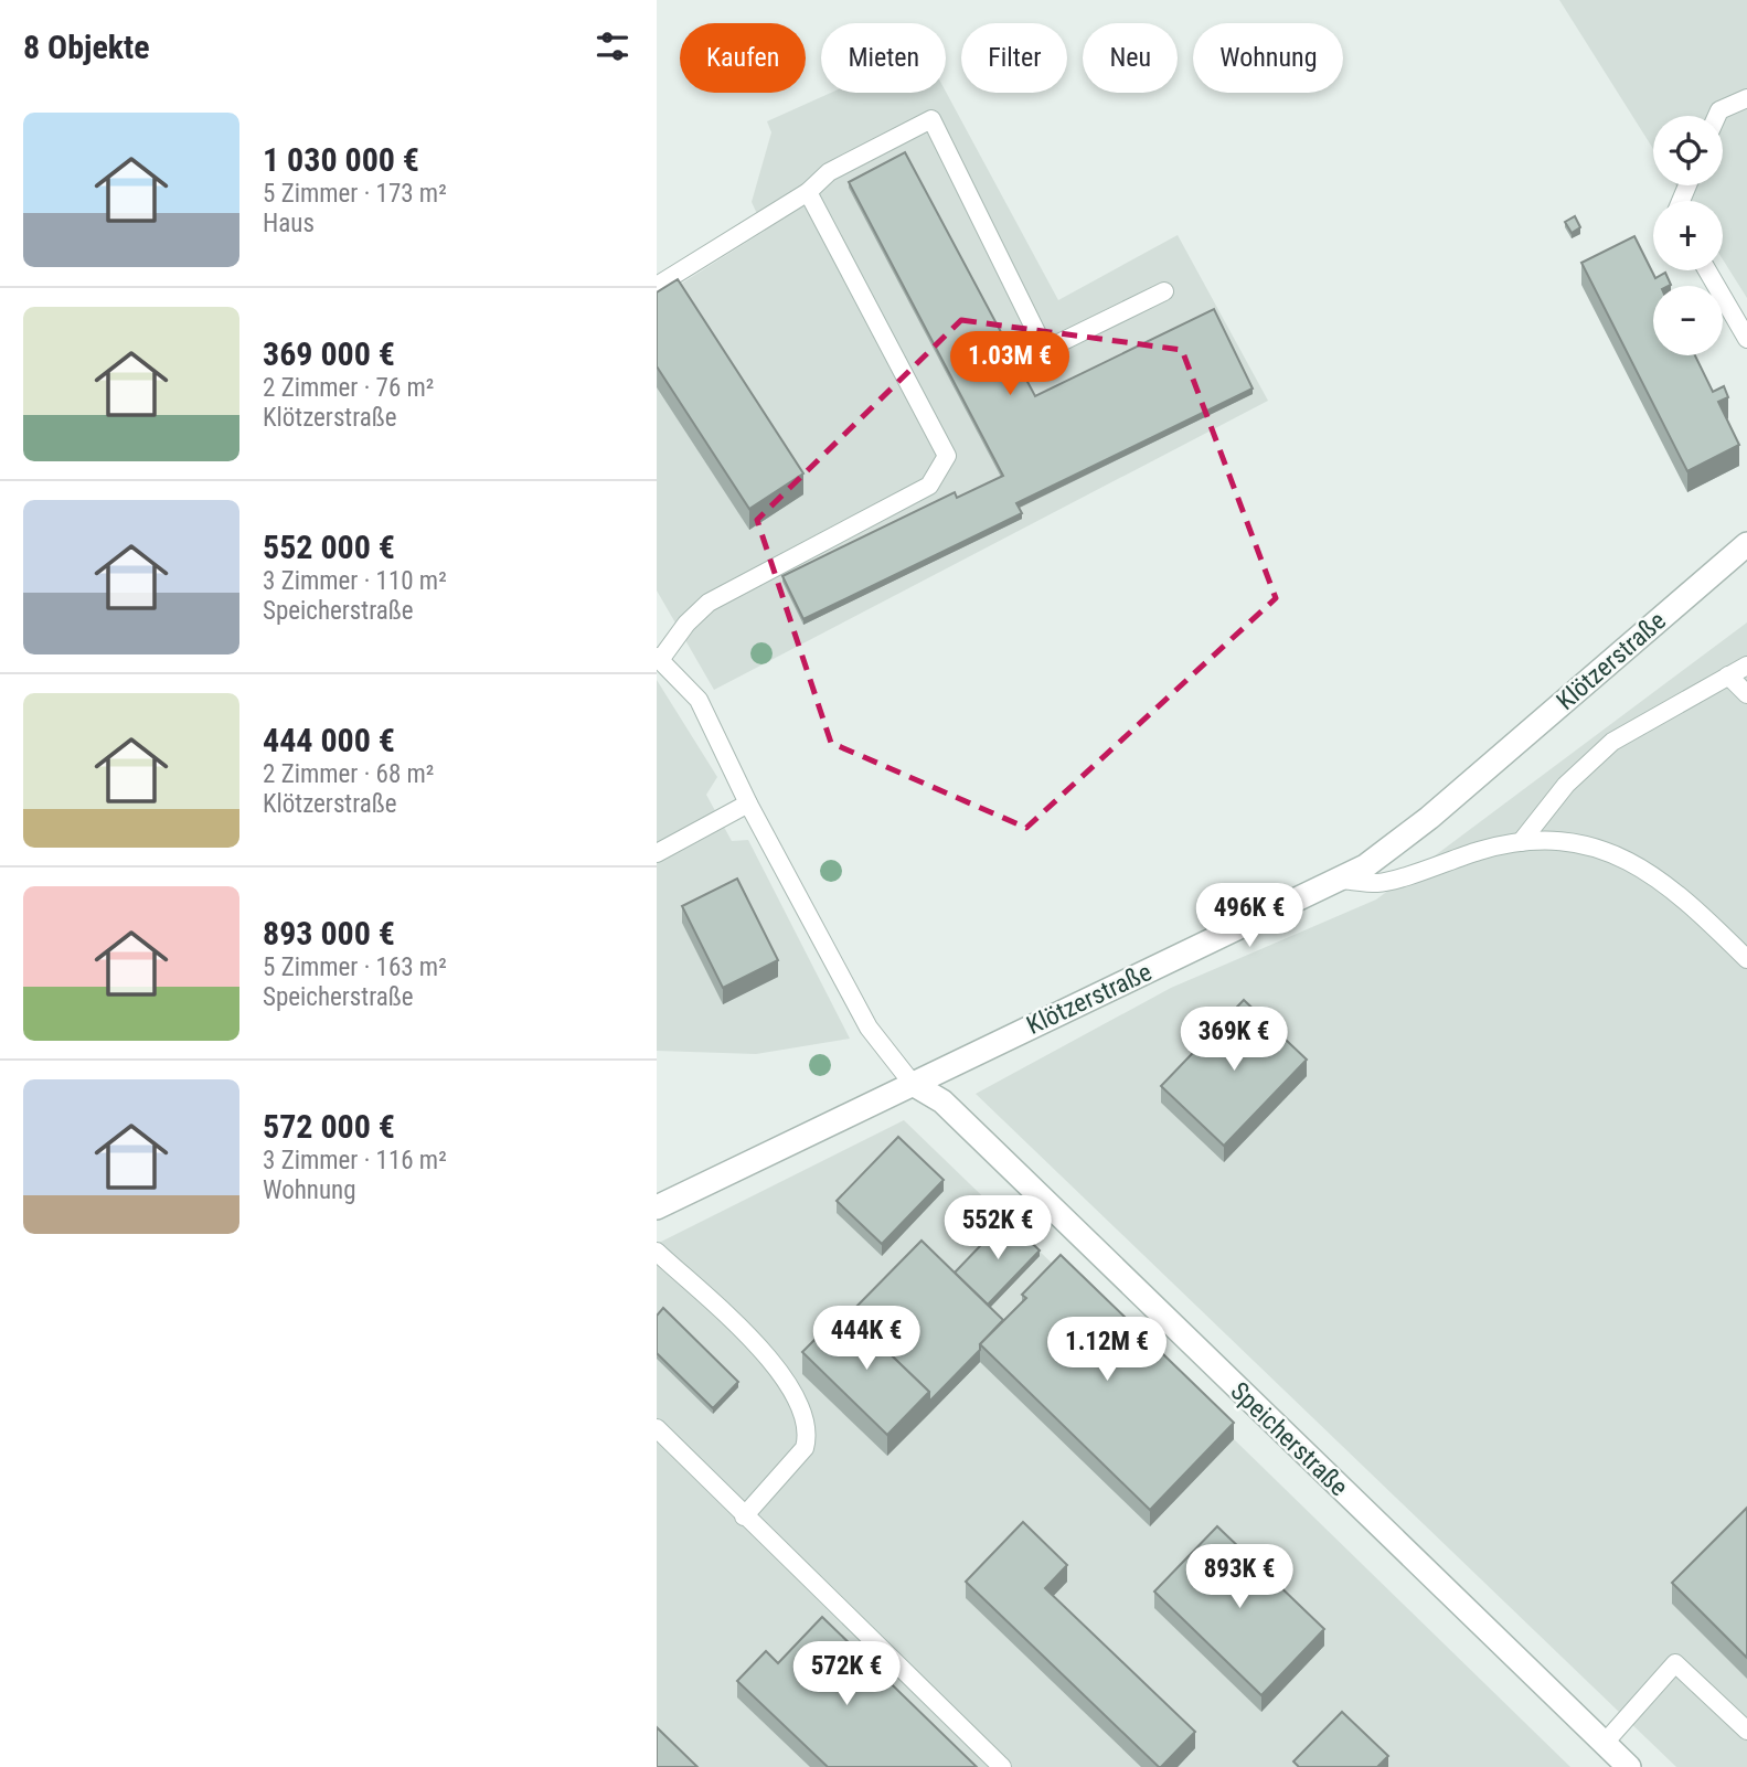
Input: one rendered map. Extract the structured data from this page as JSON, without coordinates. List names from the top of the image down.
{
  "streets": {
    "street": ["Klötzerstraße", "Speicherstraße"]
  },
  "crossings": [
    ["Klötzerstraße", "Speicherstraße"]
  ],
  "page": {
    "heading": "8 Objekte",
    "chip": [
      "Kaufen",
      "Mieten",
      "Filter",
      "Neu",
      "Wohnung"
    ],
    "list": [
      {
        "name": "1 030 000 €",
        "note": "5 Zimmer · 173 m² · Haus"
      },
      {
        "name": "369 000 €",
        "note": "2 Zimmer · 76 m² · Klötzerstraße"
      },
      {
        "name": "552 000 €",
        "note": "3 Zimmer · 110 m² · Speicherstraße"
      },
      {
        "name": "444 000 €",
        "note": "2 Zimmer · 68 m² · Klötzerstraße"
      },
      {
        "name": "893 000 €",
        "note": "5 Zimmer · 163 m² · Speicherstraße"
      },
      {
        "name": "572 000 €",
        "note": "3 Zimmer · 116 m² · Wohnung"
      }
    ],
    "map_buttons": ["+", "−"],
    "price": [
      "1.03M €",
      "496K €",
      "369K €",
      "552K €",
      "444K €",
      "1.12M €",
      "893K €",
      "572K €"
    ]
  }
}
